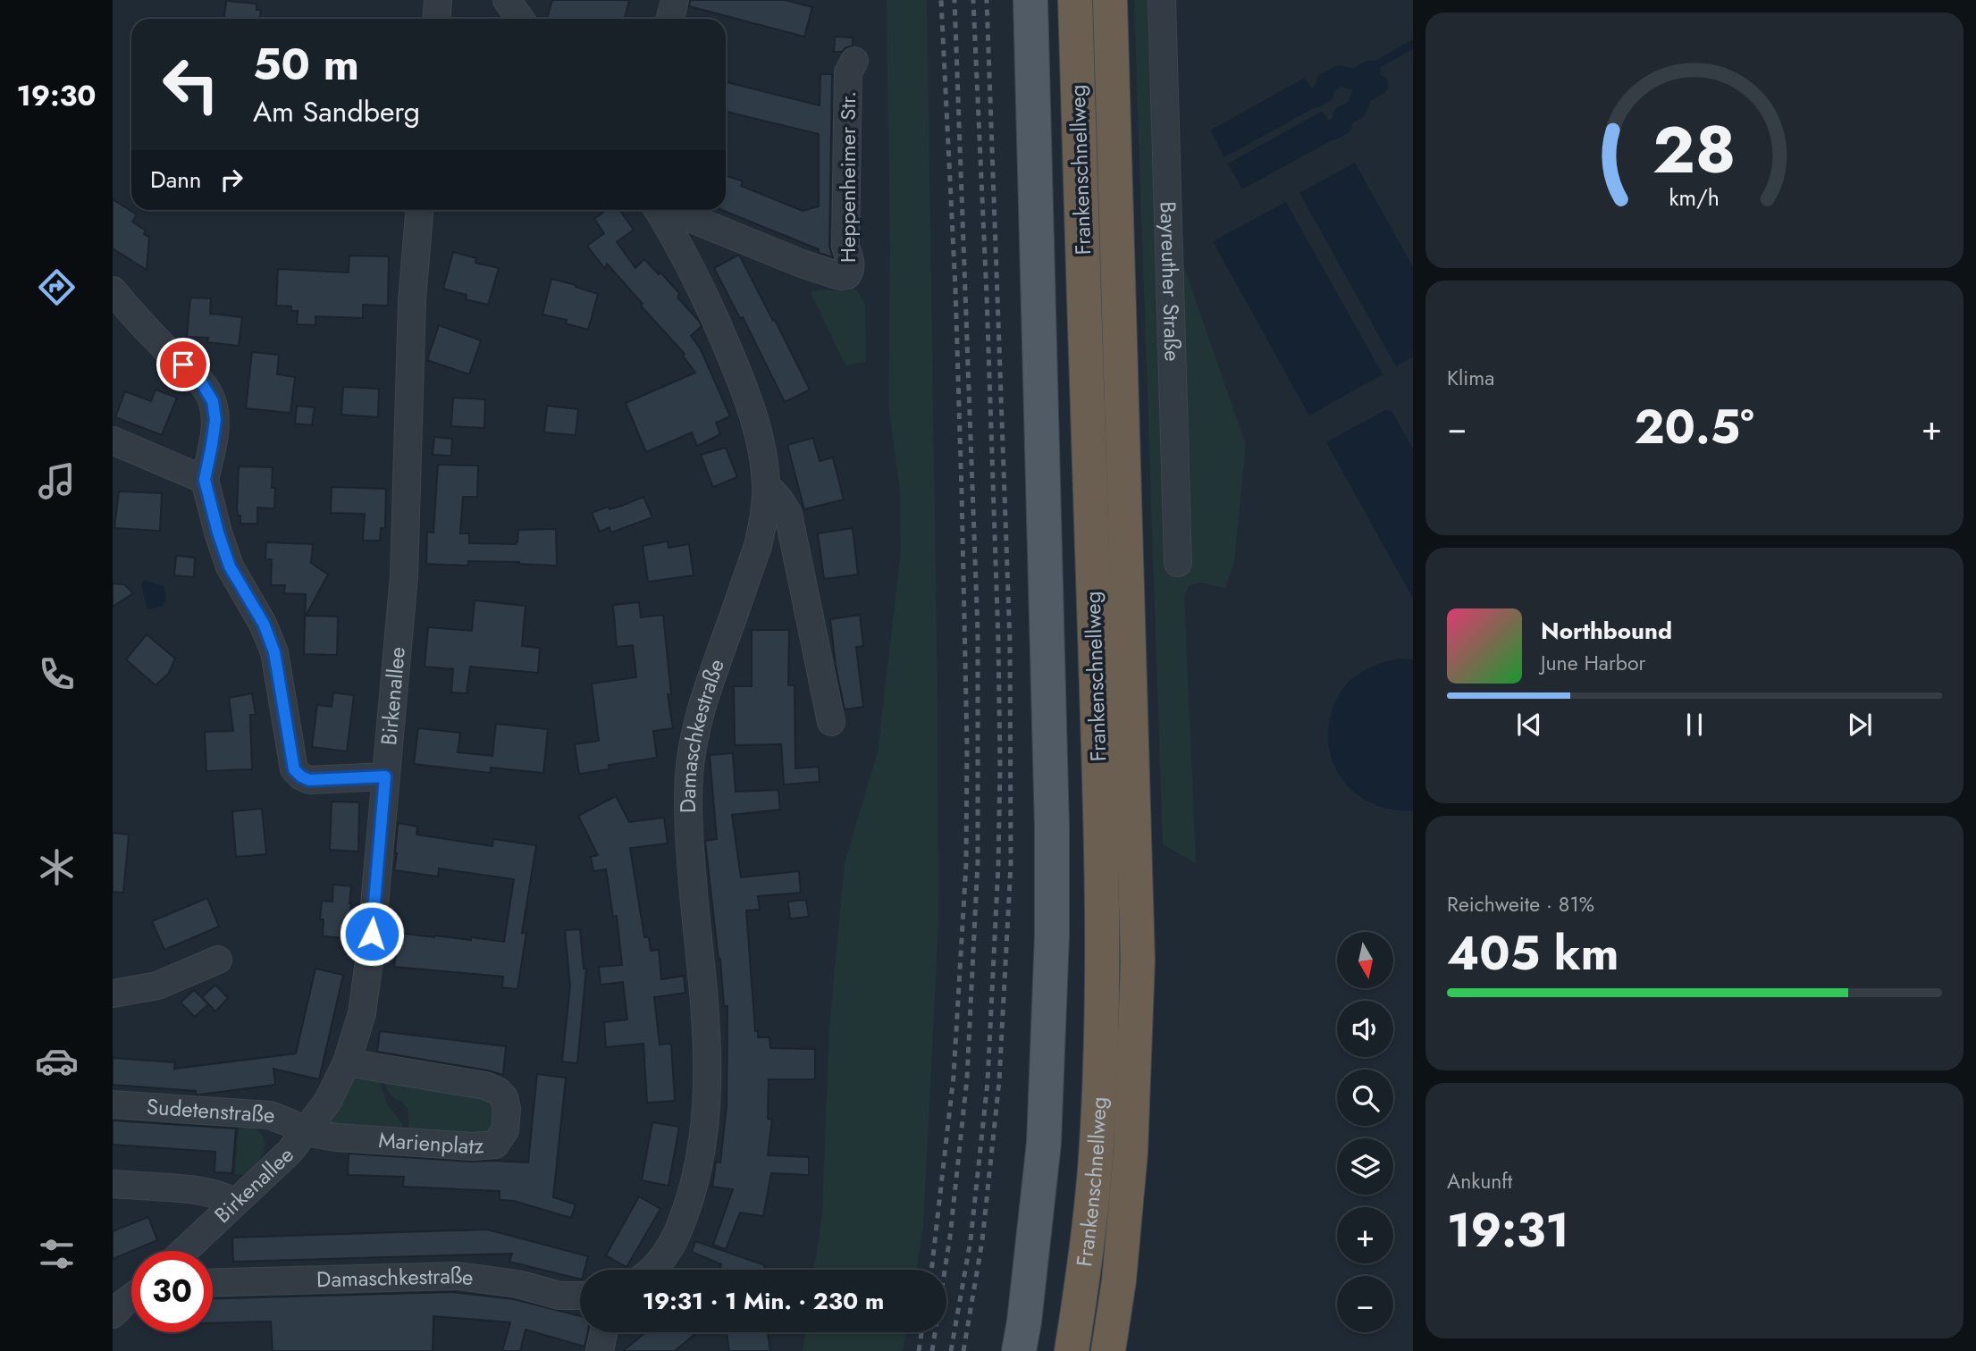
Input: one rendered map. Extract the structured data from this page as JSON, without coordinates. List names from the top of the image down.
{
  "streets": {
    "highway": ["Frankenschnellweg"],
    "street": [
      "Heppenheimer Str.",
      "Bayreuther Straße",
      "Birkenallee",
      "Damaschkestraße",
      "Sudetenstraße",
      "Marienplatz"
    ]
  },
  "crossings": [
    ["Birkenallee", "Sudetenstraße"],
    ["Birkenallee", "Marienplatz"],
    ["Sudetenstraße", "Marienplatz"]
  ],
  "north": "bottom",
  "page": {
    "tabs": "19:30",
    "turn": ["50 m", "Am Sandberg"],
    "then": "Dann",
    "tile": [
      "Klima",
      ["Reichweite · 81%", "405 km"],
      ["Ankunft", "19:31"]
    ],
    "heat": ["−", "20.5°", "+"],
    "song": ["Northbound", "June Harbor"],
    "map_buttons": ["+", "−"],
    "limit": "30",
    "trip": "19:31 · 1 Min. · 230 m",
    "gauge": ["28", "km/h"]
  }
}
